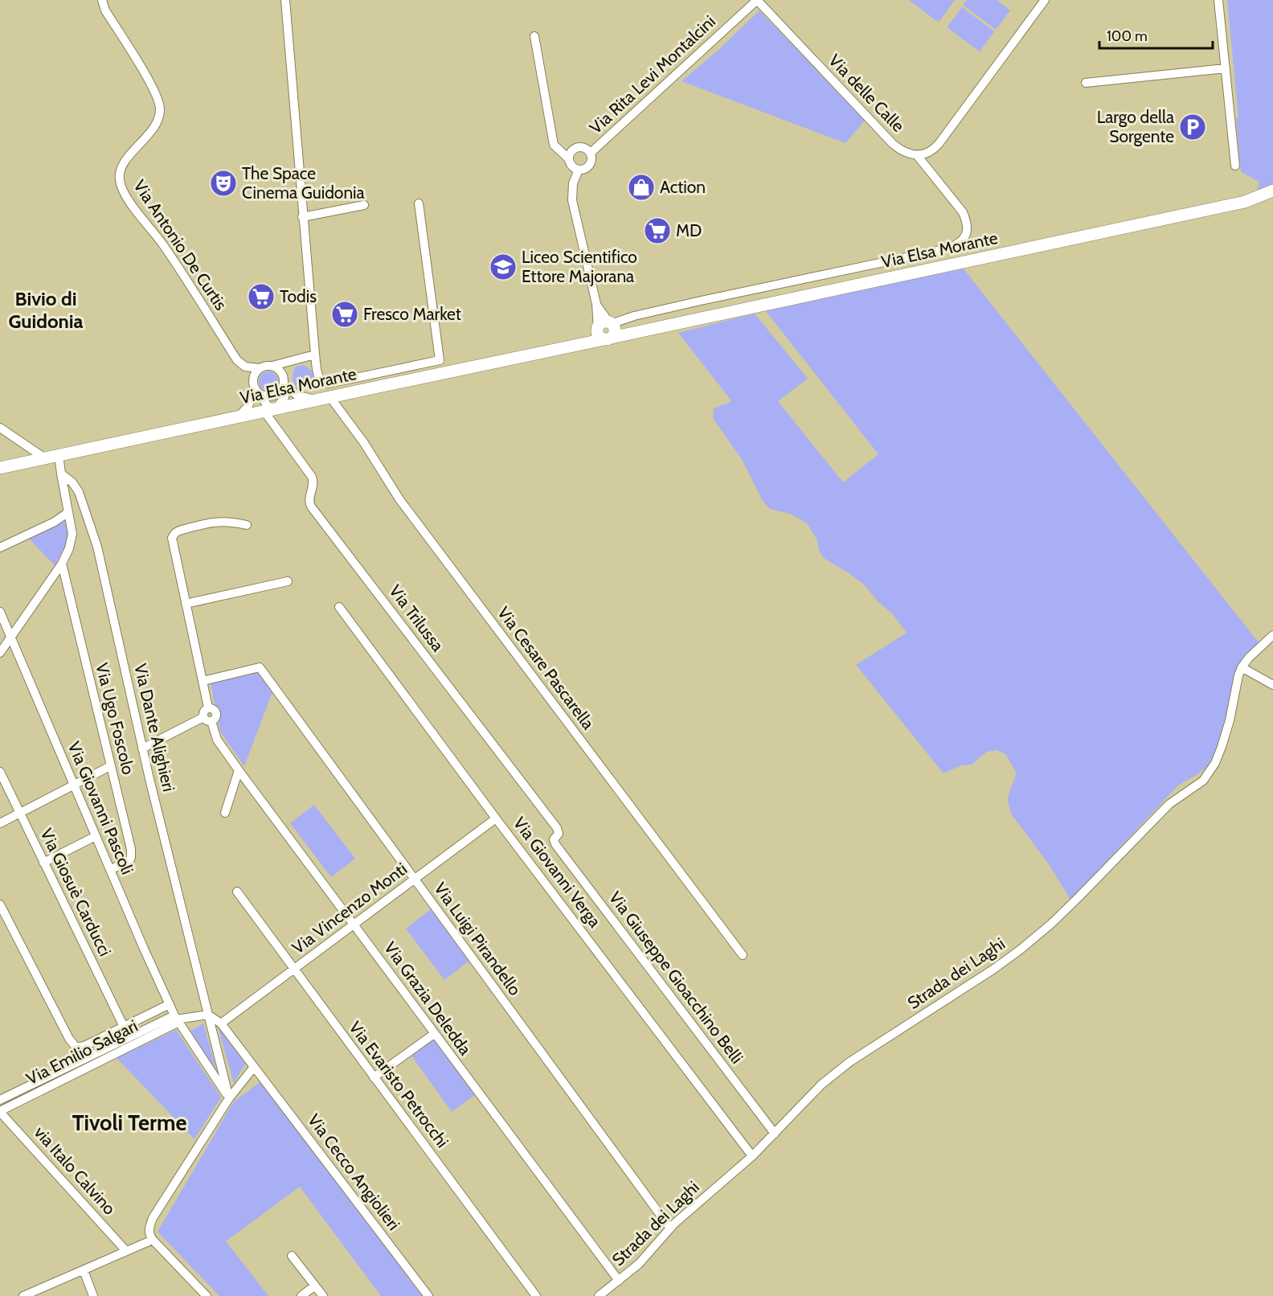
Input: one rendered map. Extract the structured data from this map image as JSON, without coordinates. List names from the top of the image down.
{
  "streets": {
    "street": [
      "Via Rita Levi Montalcini",
      "Via delle Calle",
      "Via Antonio De Curtis",
      "Via Elsa Morante",
      "Via Trilussa",
      "Via Cesare Pascarella",
      "Via Ugo Foscolo",
      "Via Dante Alighieri",
      "Via Giovanni Pascoli",
      "Via Giovanni Verga",
      "Via Giosuè Carducci",
      "Via Vincenzo Monti",
      "Via Luigi Pirandello",
      "Strada dei Laghi",
      "Via Giuseppe Gioacchino Belli",
      "Via Grazia Deledda",
      "Via Emilio Salgari",
      "Via Evaristo Petrocchi",
      "via Italo Calvino",
      "Via Cecco Angiolieri"
    ]
  },
  "crossings": [
    ["Via Rita Levi Montalcini", "Via delle Calle"],
    ["Via Rita Levi Montalcini", "Via Elsa Morante"],
    ["Via Elsa Morante", "Via Trilussa"],
    ["Via Elsa Morante", "Via Cesare Pascarella"],
    ["Via Trilussa", "Via Giuseppe Gioacchino Belli"],
    ["Via Ugo Foscolo", "Via Giovanni Pascoli"],
    ["Via Dante Alighieri", "Via Giovanni Pascoli"],
    ["Via Dante Alighieri", "Via Cecco Angiolieri"],
    ["Via Giovanni Pascoli", "Via Emilio Salgari"],
    ["Via Giovanni Verga", "Via Vincenzo Monti"],
    ["Via Giovanni Verga", "Strada dei Laghi"],
    ["Via Vincenzo Monti", "Via Luigi Pirandello"],
    ["Via Vincenzo Monti", "Via Grazia Deledda"],
    ["Via Vincenzo Monti", "Via Evaristo Petrocchi"],
    ["Via Vincenzo Monti", "Via Cecco Angiolieri"],
    ["Via Luigi Pirandello", "Strada dei Laghi"],
    ["Strada dei Laghi", "Via Giuseppe Gioacchino Belli"],
    ["Strada dei Laghi", "Via Grazia Deledda"],
    ["Via Emilio Salgari", "via Italo Calvino"]
  ],
  "districts": ["Bivio di Guidonia", "Tivoli Terme"],
  "places": {
    "parking": ["Largo della Sorgente"],
    "theatre": ["The Space Cinema Guidonia"],
    "shop": ["Action"],
    "supermarket": ["MD", "Todis", "Fresco Market"],
    "school or university": ["Liceo Scientifico Ettore Majorana"]
  },
  "scale_bar": "100 m"
}
